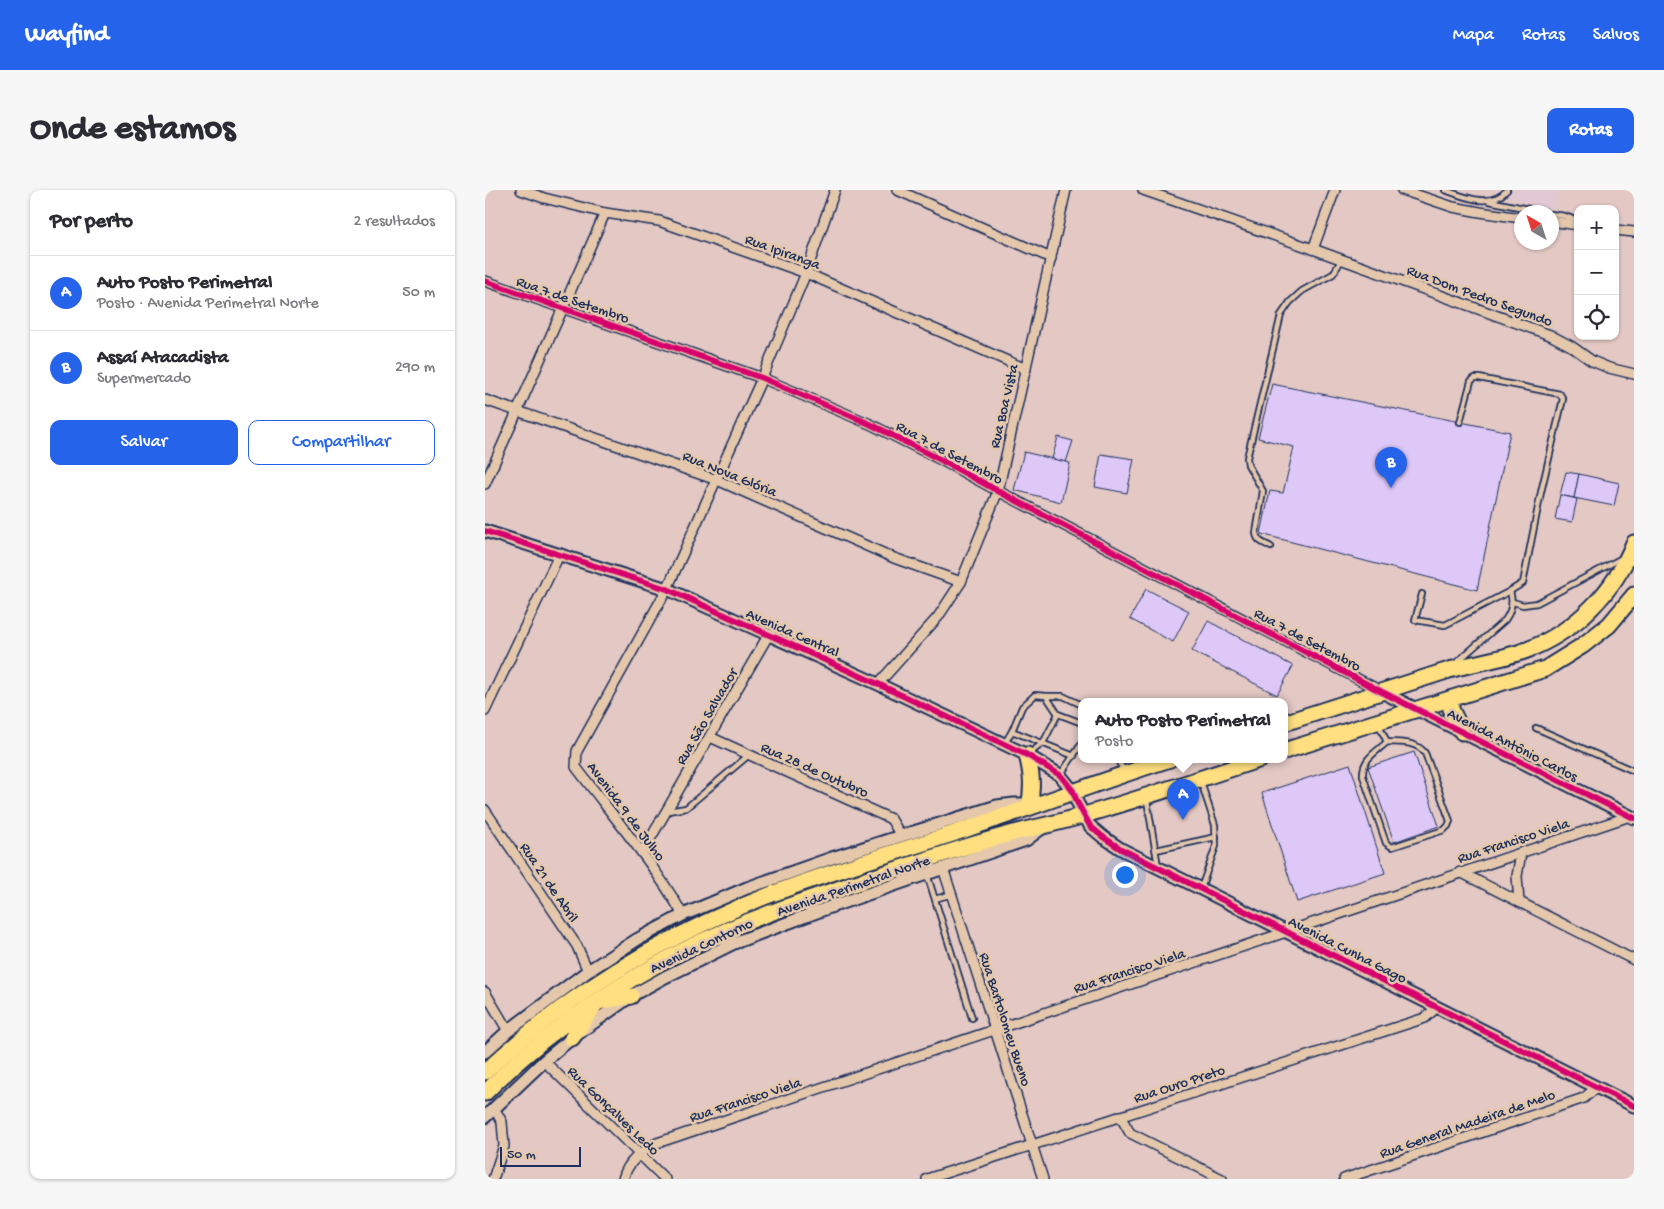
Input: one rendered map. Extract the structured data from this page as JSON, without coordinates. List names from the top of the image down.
{
  "streets": {
    "highway": ["Avenida Perimetral Norte"],
    "street": [
      "Rua Ipiranga",
      "Rua Dom Pedro Segundo",
      "Rua 7 de Setembro",
      "Rua Boa Vista",
      "Rua Nova Glória",
      "Avenida Central",
      "Rua São Salvador",
      "Avenida Antônio Carlos",
      "Rua 28 de Outubro",
      "Avenida 9 de Julho",
      "Rua Francisco Viela",
      "Rua 21 de Abril",
      "Avenida Contorno",
      "Avenida Cunha Gago",
      "Rua Bartolomeu Bueno",
      "Rua Ouro Preto",
      "Rua Gonçalves Ledo",
      "Rua General Madeira de Melo"
    ]
  },
  "crossings": [
    ["Rua Ipiranga", "Rua Boa Vista"],
    ["Rua Ipiranga", "Avenida 9 de Julho"],
    ["Rua 7 de Setembro", "Rua Boa Vista"],
    ["Rua 7 de Setembro", "Avenida Antônio Carlos"],
    ["Rua 7 de Setembro", "Avenida 9 de Julho"],
    ["Rua Boa Vista", "Rua Nova Glória"],
    ["Rua Boa Vista", "Avenida Central"],
    ["Rua Nova Glória", "Avenida 9 de Julho"],
    ["Avenida Central", "Rua São Salvador"],
    ["Avenida Central", "Avenida 9 de Julho"],
    ["Avenida Central", "Avenida Perimetral Norte"],
    ["Avenida Central", "Avenida Cunha Gago"],
    ["Rua São Salvador", "Rua 28 de Outubro"],
    ["Rua São Salvador", "Avenida 9 de Julho"],
    ["Avenida Antônio Carlos", "Rua Francisco Viela"],
    ["Rua Francisco Viela", "Avenida Cunha Gago"],
    ["Rua Francisco Viela", "Rua Bartolomeu Bueno"],
    ["Rua Francisco Viela", "Rua Gonçalves Ledo"],
    ["Avenida Perimetral Norte", "Avenida Contorno"],
    ["Avenida Perimetral Norte", "Avenida Cunha Gago"],
    ["Avenida Contorno", "Rua Bartolomeu Bueno"],
    ["Avenida Contorno", "Rua Gonçalves Ledo"],
    ["Avenida Cunha Gago", "Rua Ouro Preto"],
    ["Avenida Cunha Gago", "Rua General Madeira de Melo"],
    ["Rua Bartolomeu Bueno", "Rua Ouro Preto"]
  ],
  "scale_bar": "50 m",
  "north": "top left",
  "page": {
    "header": "Wayfind",
    "nav": ["Mapa", "Rotas", "Salvos"],
    "buttons": [
      "Rotas",
      ["Salvar", "Compartilhar"]
    ],
    "title": "Onde estamos",
    "heading": ["Por perto", "2 resultados"],
    "map_buttons": ["+", "−"],
    "list": [
      {
        "mark": "A",
        "name": "Auto Posto Perimetral",
        "note": "Posto · Avenida Perimetral Norte",
        "value": "50 m"
      },
      {
        "mark": "B",
        "name": "Assaí Atacadista",
        "note": "Supermercado",
        "value": "290 m"
      }
    ],
    "pins": ["B", "A"],
    "popup": ["Auto Posto Perimetral", "Posto"],
    "scale": "50 m"
  }
}
